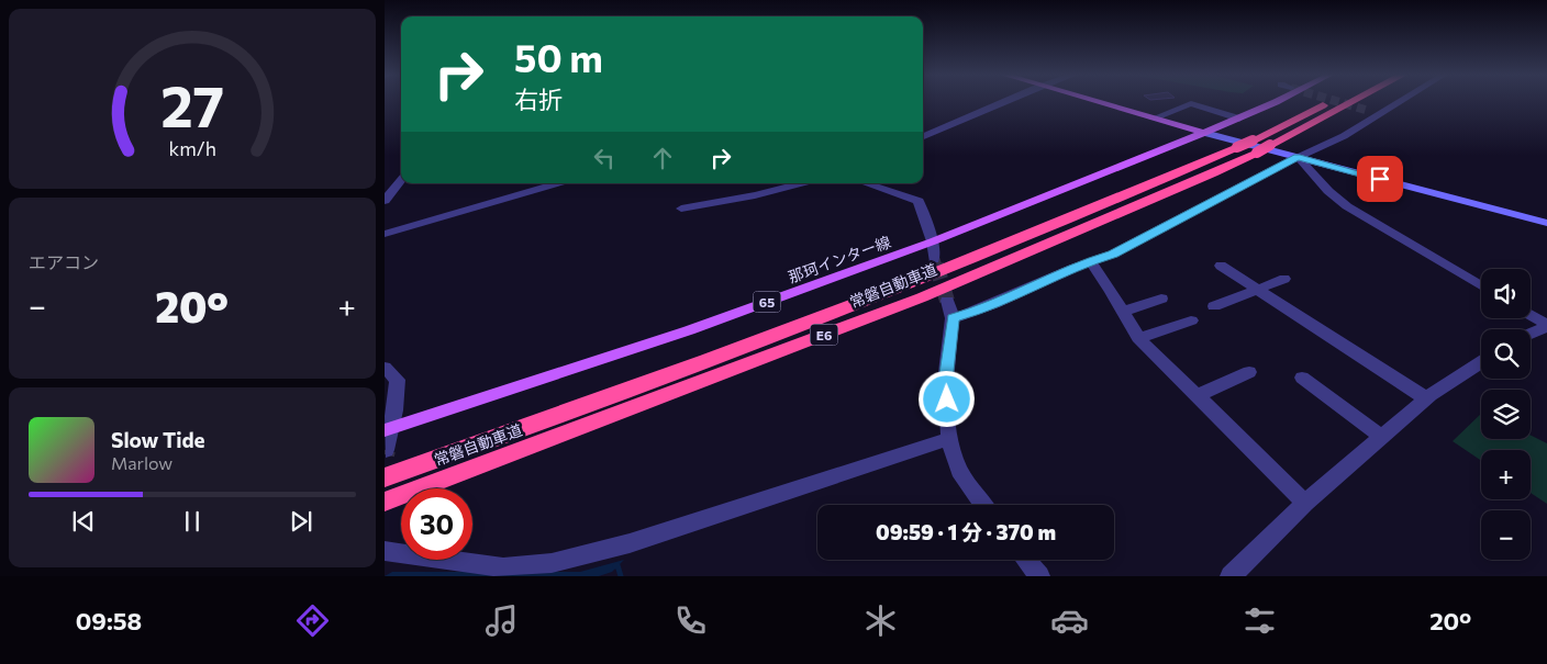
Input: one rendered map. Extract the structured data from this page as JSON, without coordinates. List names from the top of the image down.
{
  "streets": {
    "highway": ["常磐自動車道", "E6"],
    "main road": ["那珂インター線", "65"]
  },
  "page": {
    "turn": ["50 m", "右折"],
    "tile": "エアコン",
    "map_buttons": ["+", "−"],
    "heat": ["−", "20°", "+"],
    "song": ["Slow Tide", "Marlow"],
    "limit": "30",
    "trip": "09:59 · 1 分 · 370 m",
    "tabs": ["09:58", "20°"],
    "gauge": ["27", "km/h"]
  }
}
